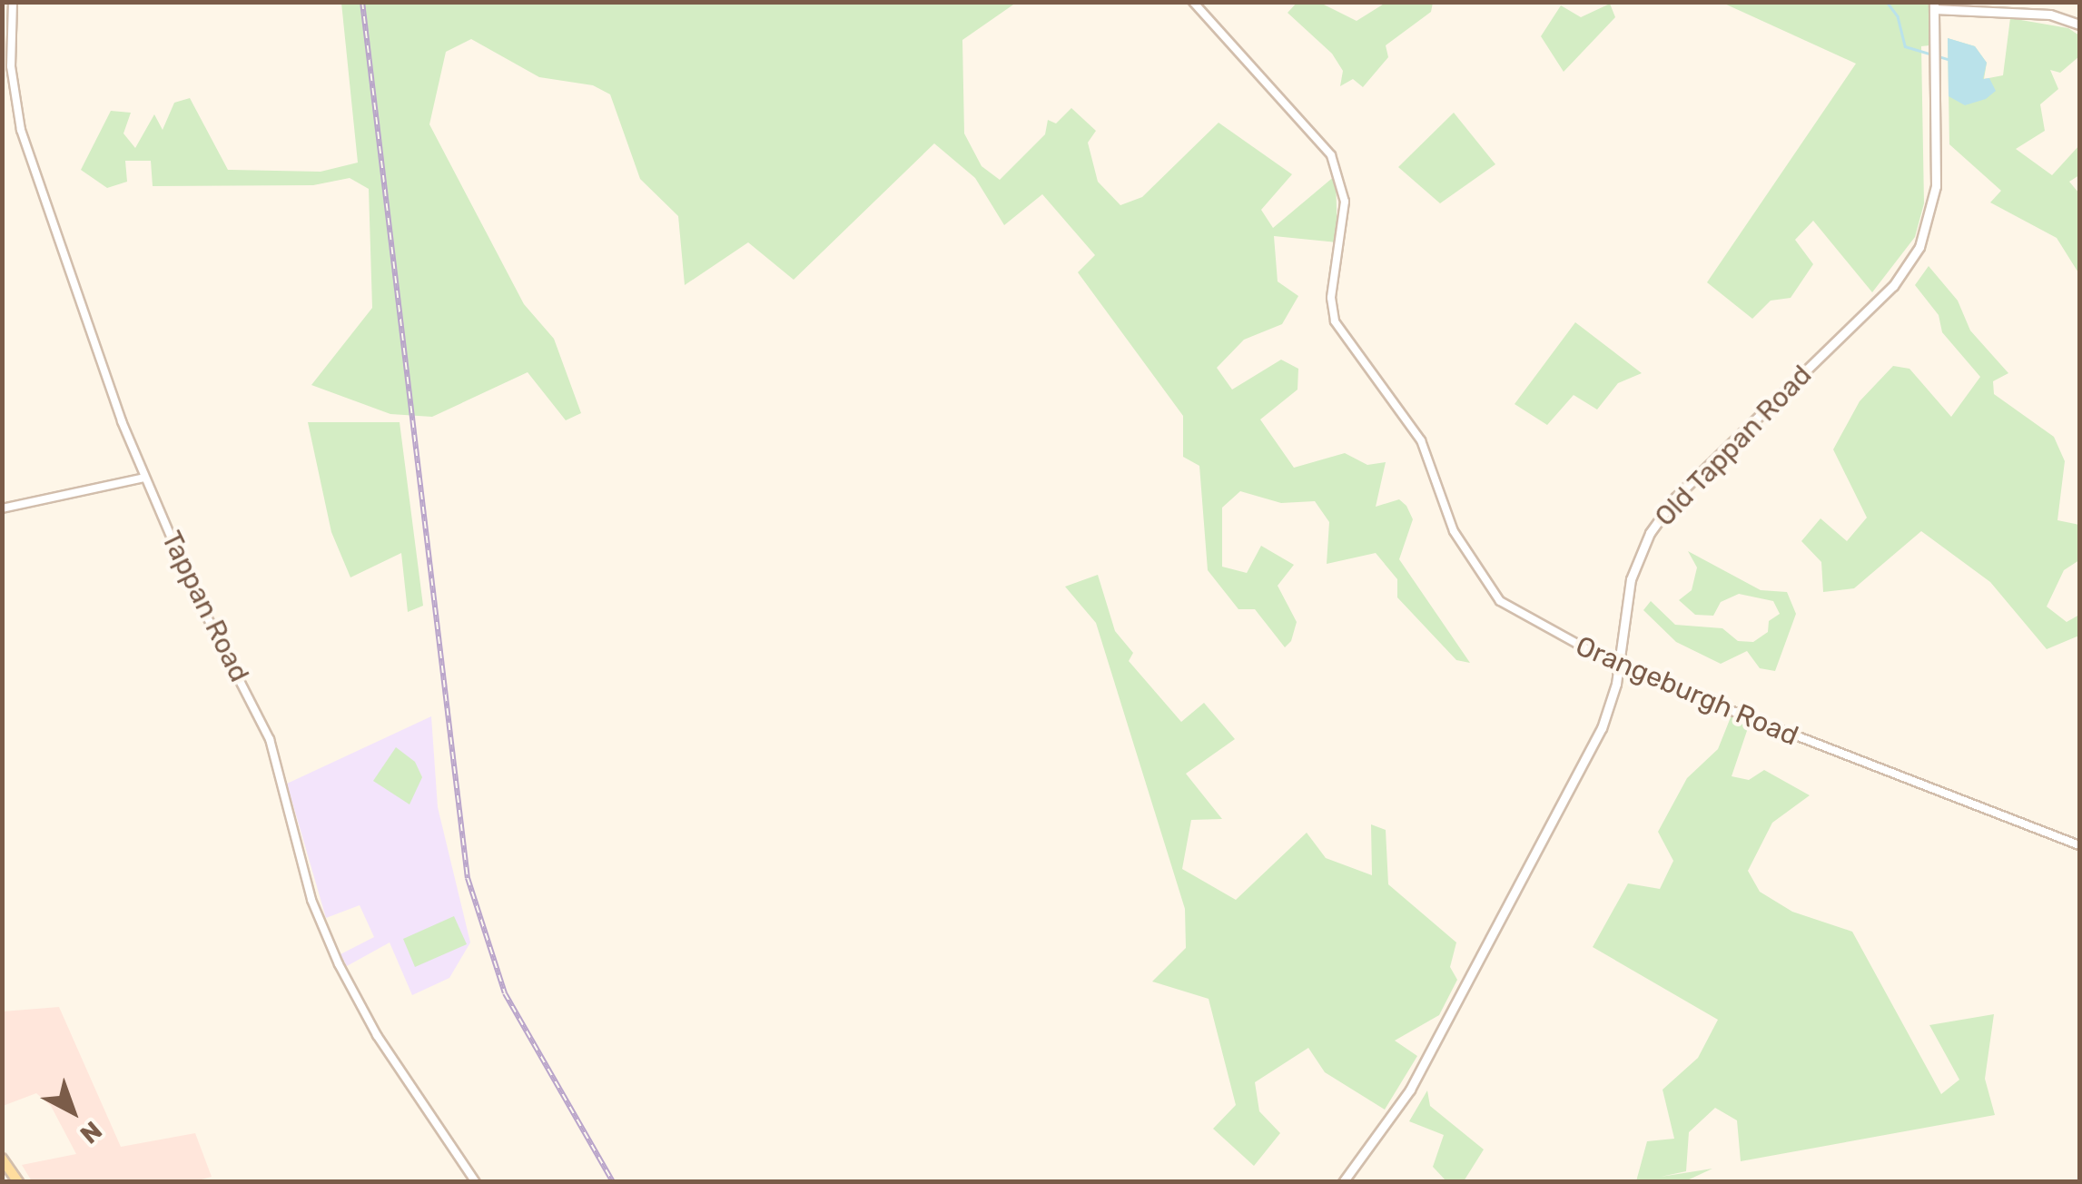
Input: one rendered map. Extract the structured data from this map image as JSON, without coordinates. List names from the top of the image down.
{
  "streets": {
    "main road": ["Old Tappan Road"],
    "street": ["Tappan Road", "Orangeburgh Road"]
  },
  "crossings": [
    ["Old Tappan Road", "Orangeburgh Road"]
  ],
  "north": "bottom right"
}
